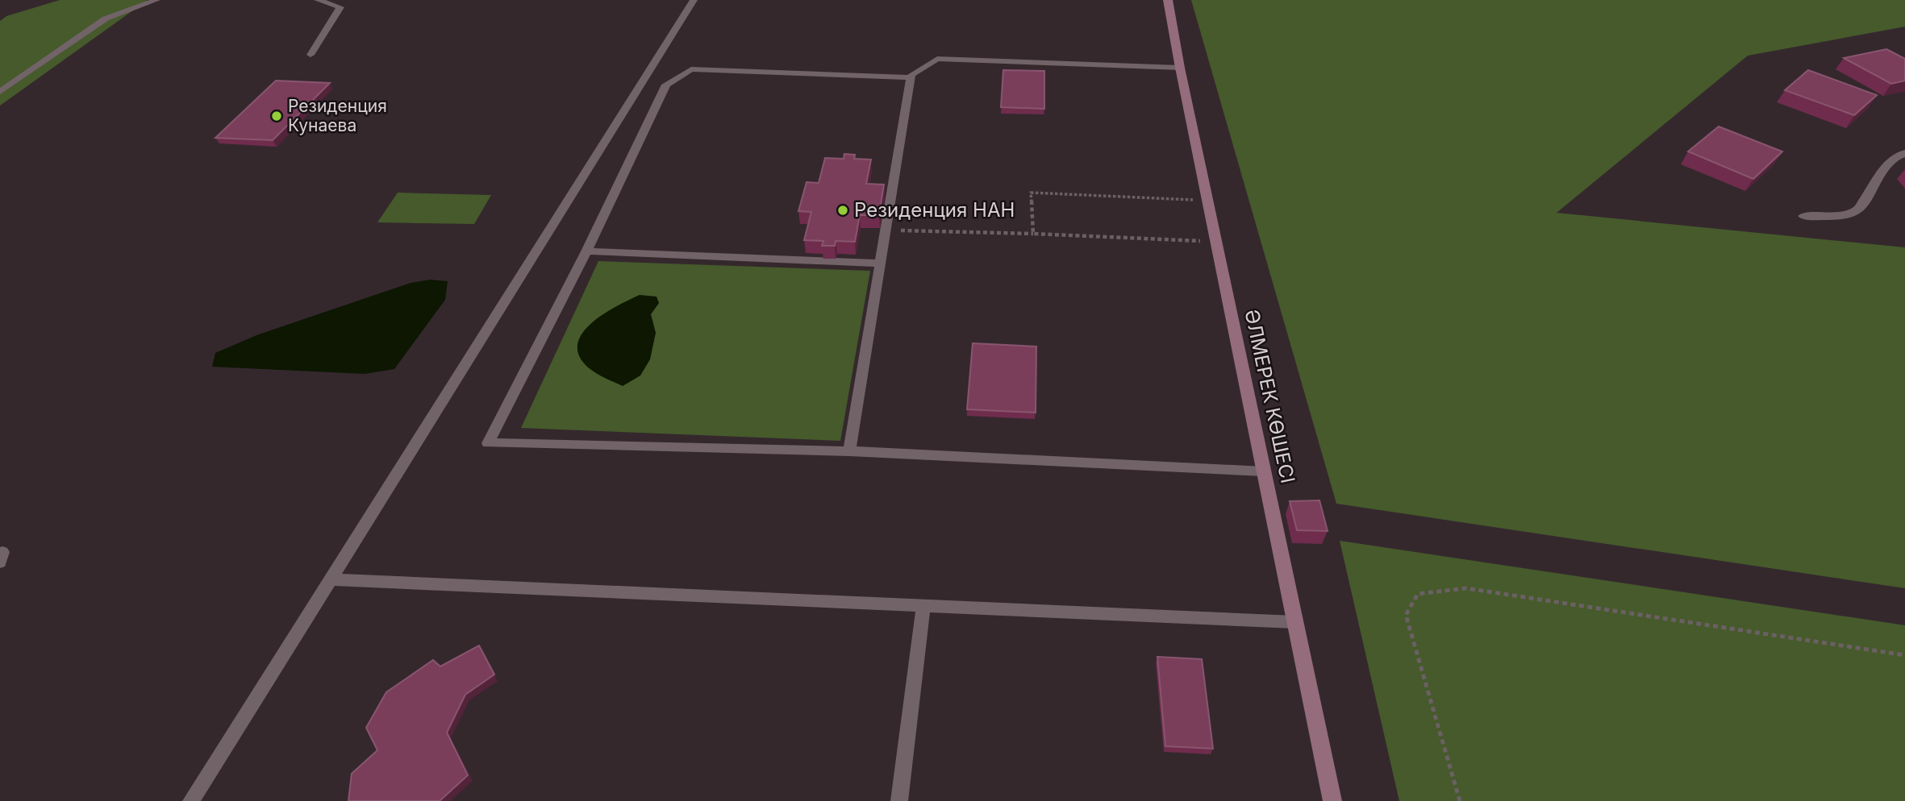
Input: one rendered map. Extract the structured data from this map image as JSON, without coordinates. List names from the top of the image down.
{
  "streets": {
    "street": ["ӘЛМЕРЕК КӨШЕСІ"]
  },
  "places": ["Резиденция Кунаева", "Резиденция НАН"]
}
